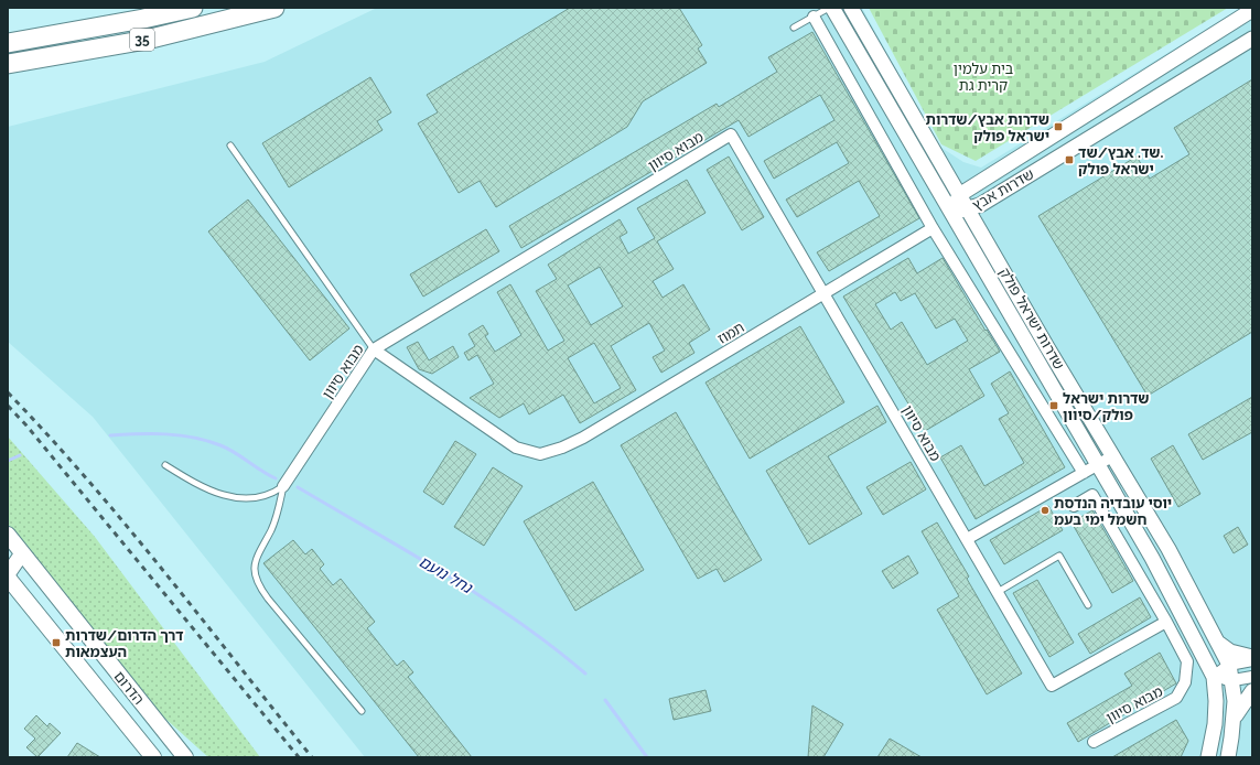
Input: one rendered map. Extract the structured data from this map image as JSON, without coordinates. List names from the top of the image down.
{
  "streets": {
    "highway": ["35"],
    "main road": ["הדרום"],
    "street": [
      "מבוא סיוון",
      "שדרות אבץ",
      "שדרות ישראל פולק",
      "תמוז"
    ]
  },
  "crossings": [
    ["מבוא סיוון", "תמוז"],
    ["שדרות אבץ", "שדרות ישראל פולק"]
  ],
  "water": ["נחל נועם"],
  "parks": ["בית עלמין קרית גת"],
  "places": {
    "transit": [
      "שדרות אבץ/שדרות ישראל פולק",
      "שד. אבץ/שד. ישראל פולק",
      "שדרות ישראל פולק/סיוון",
      "דרך הדרום/שדרות העצמאות"
    ],
    "other": ["יוסי עובדיה הנדסת חשמל ימי בעמ"]
  }
}
